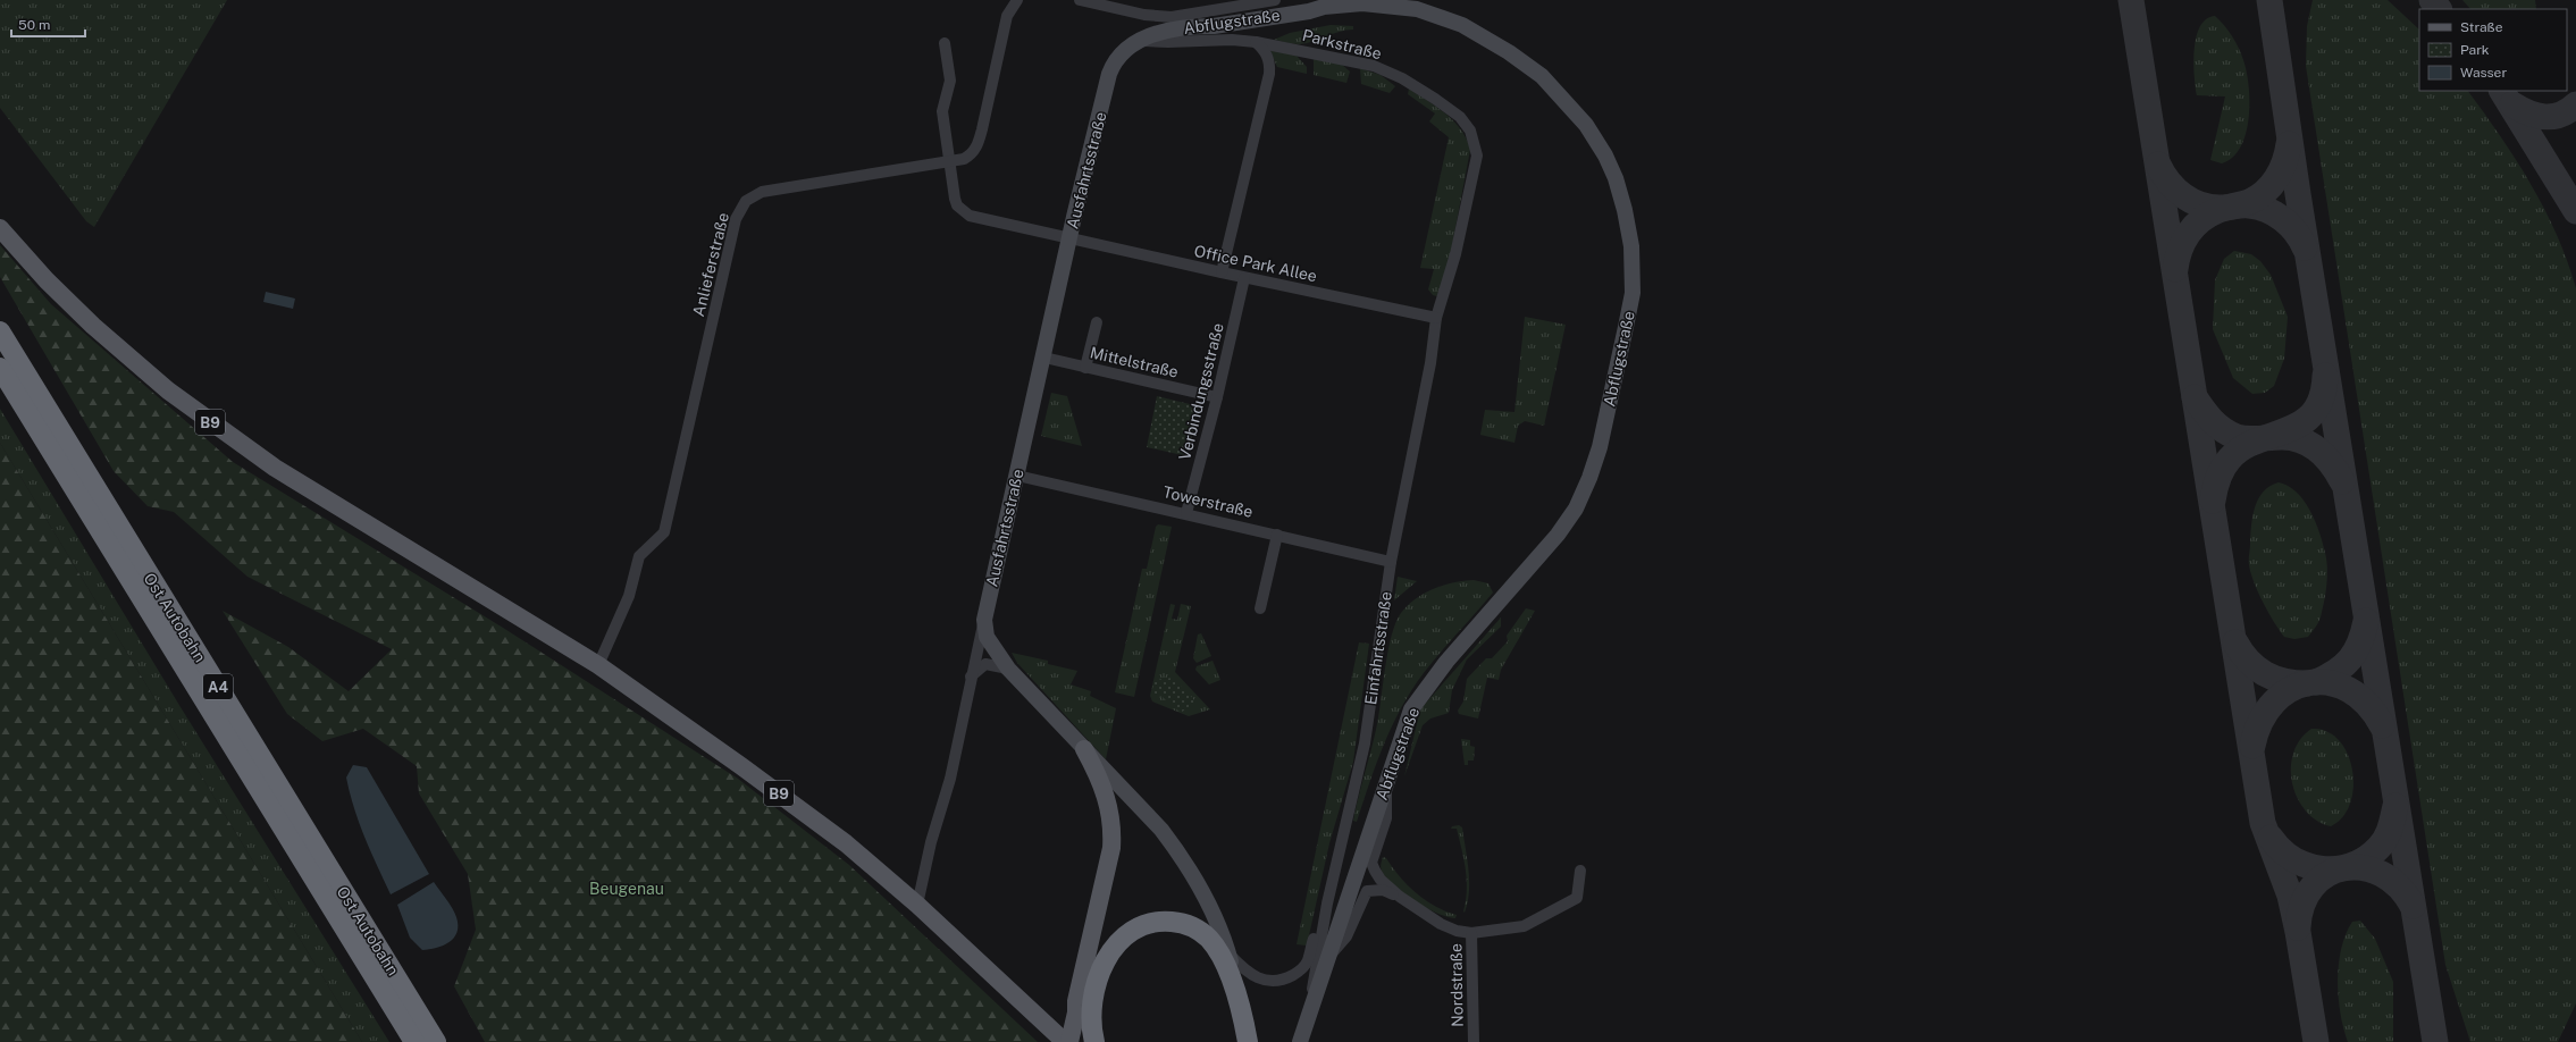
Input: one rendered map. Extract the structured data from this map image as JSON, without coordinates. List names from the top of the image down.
{
  "streets": {
    "highway": ["Ost Autobahn", "A4"],
    "main road": ["B9"],
    "street": [
      "Abflugstraße",
      "Parkstraße",
      "Ausfahrtsstraße",
      "Office Park Allee",
      "Anlieferstraße",
      "Mittelstraße",
      "Verbindungsstraße",
      "Towerstraße",
      "Einfahrtsstraße",
      "Nordstraße"
    ]
  },
  "crossings": [
    ["Abflugstraße", "Parkstraße"],
    ["Abflugstraße", "Ausfahrtsstraße"],
    ["Abflugstraße", "Einfahrtsstraße"],
    ["Parkstraße", "Ausfahrtsstraße"],
    ["Parkstraße", "Einfahrtsstraße"],
    ["Ausfahrtsstraße", "Office Park Allee"],
    ["Ausfahrtsstraße", "Mittelstraße"],
    ["Ausfahrtsstraße", "Towerstraße"],
    ["Office Park Allee", "Anlieferstraße"],
    ["Office Park Allee", "Verbindungsstraße"],
    ["Office Park Allee", "Einfahrtsstraße"],
    ["Anlieferstraße", "B9"],
    ["Mittelstraße", "Verbindungsstraße"],
    ["Verbindungsstraße", "Towerstraße"],
    ["Towerstraße", "Einfahrtsstraße"]
  ],
  "parks": ["Beugenau"],
  "legend": ["Straße", "Park", "Wasser"],
  "scale_bar": "50 m"
}
